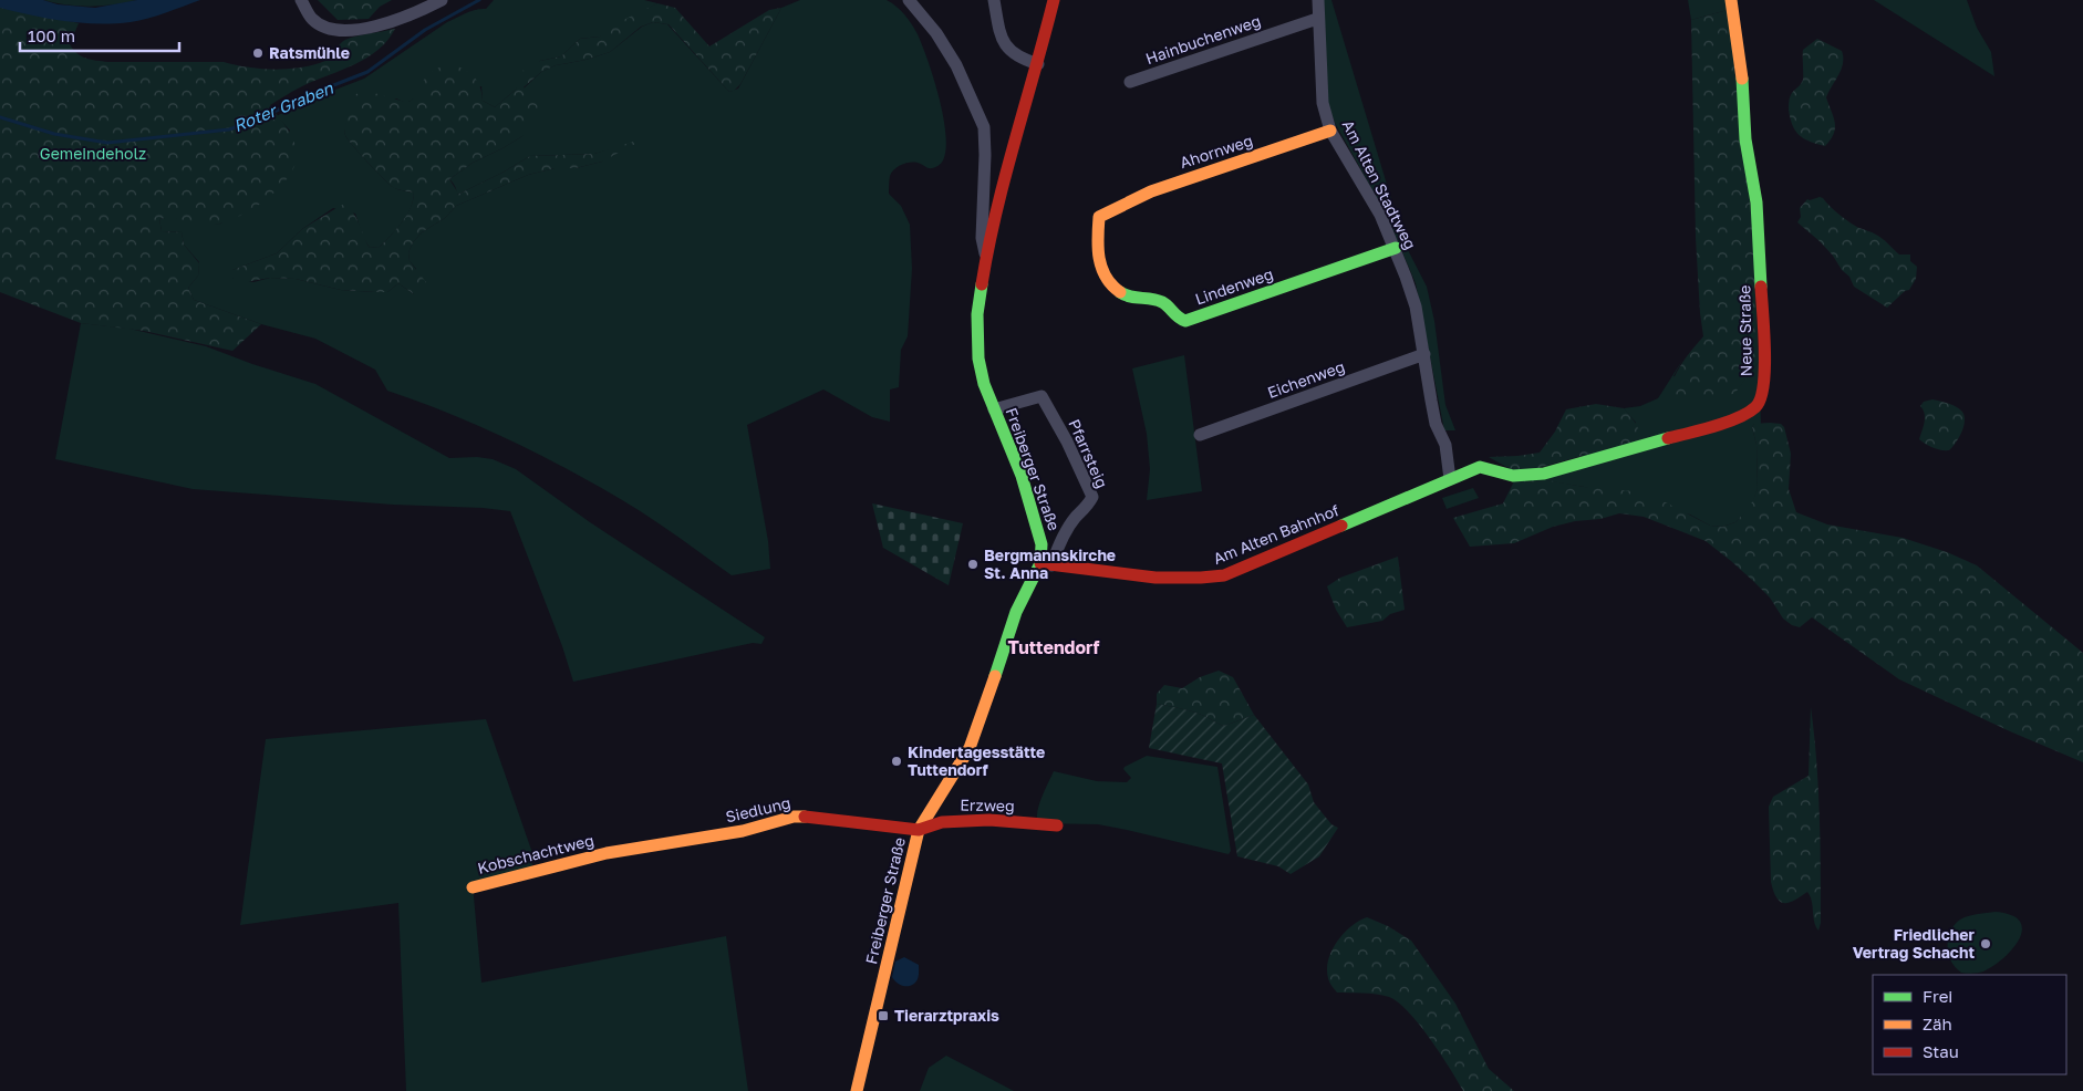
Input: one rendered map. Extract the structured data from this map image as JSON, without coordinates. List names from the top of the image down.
{
  "streets": {
    "street": [
      "Hainbuchenweg",
      "Ahornweg",
      "Am Alten Stadtweg",
      "Lindenweg",
      "Neue Straße",
      "Eichenweg",
      "Pfarrsteig",
      "Freiberger Straße",
      "Am Alten Bahnhof",
      "Erzweg",
      "Siedlung",
      "Kobschachtweg"
    ]
  },
  "crossings": [
    ["Hainbuchenweg", "Am Alten Stadtweg"],
    ["Ahornweg", "Am Alten Stadtweg"],
    ["Ahornweg", "Lindenweg"],
    ["Am Alten Stadtweg", "Lindenweg"],
    ["Am Alten Stadtweg", "Neue Straße"],
    ["Am Alten Stadtweg", "Eichenweg"],
    ["Am Alten Stadtweg", "Am Alten Bahnhof"],
    ["Neue Straße", "Am Alten Bahnhof"],
    ["Pfarrsteig", "Freiberger Straße"],
    ["Pfarrsteig", "Am Alten Bahnhof"],
    ["Freiberger Straße", "Am Alten Bahnhof"],
    ["Freiberger Straße", "Erzweg"],
    ["Freiberger Straße", "Siedlung"],
    ["Erzweg", "Siedlung"],
    ["Siedlung", "Kobschachtweg"]
  ],
  "districts": ["Tuttendorf"],
  "water": ["Roter Graben"],
  "parks": ["Gemeindeholz"],
  "places": {
    "other": [
      "Ratsmühle",
      "Bergmannskirche St. Anna",
      "Kindertagesstätte Tuttendorf",
      "Friedlicher Vertrag Schacht"
    ],
    "transit": ["Tierarztpraxis"]
  },
  "legend": ["Frei", "Zäh", "Stau"],
  "scale_bar": "100 m"
}
